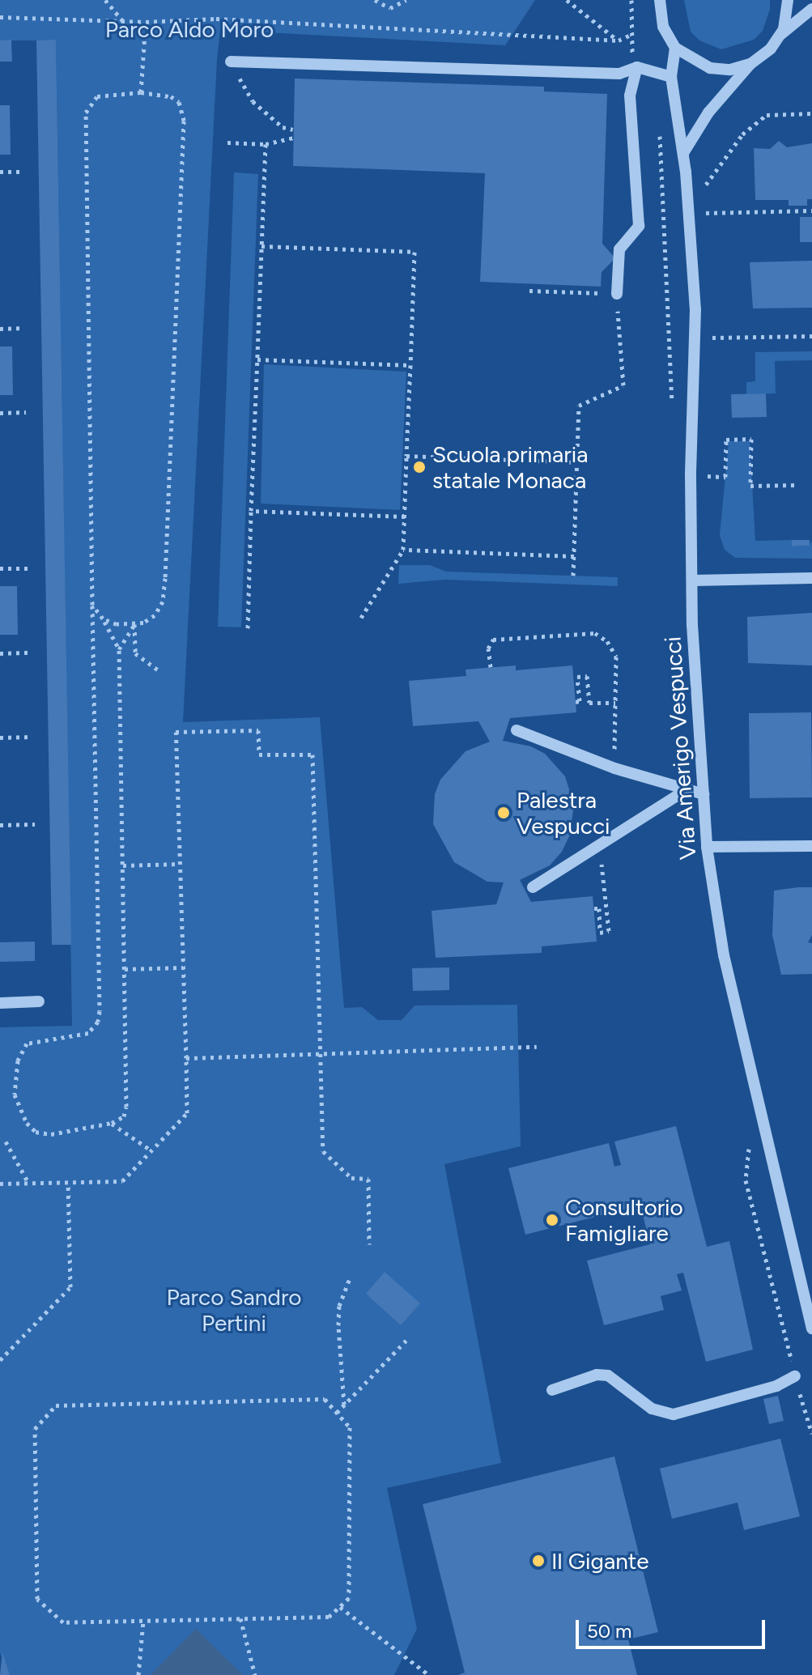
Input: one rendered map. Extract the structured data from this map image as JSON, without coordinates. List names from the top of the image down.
{
  "streets": {
    "street": ["Via Amerigo Vespucci"]
  },
  "parks": ["Parco Aldo Moro", "Parco Sandro Pertini"],
  "places": [
    "Scuola primaria statale Monaca",
    "Palestra Vespucci",
    "Consultorio Famigliare",
    "Il Gigante"
  ],
  "scale_bar": "50 m"
}
